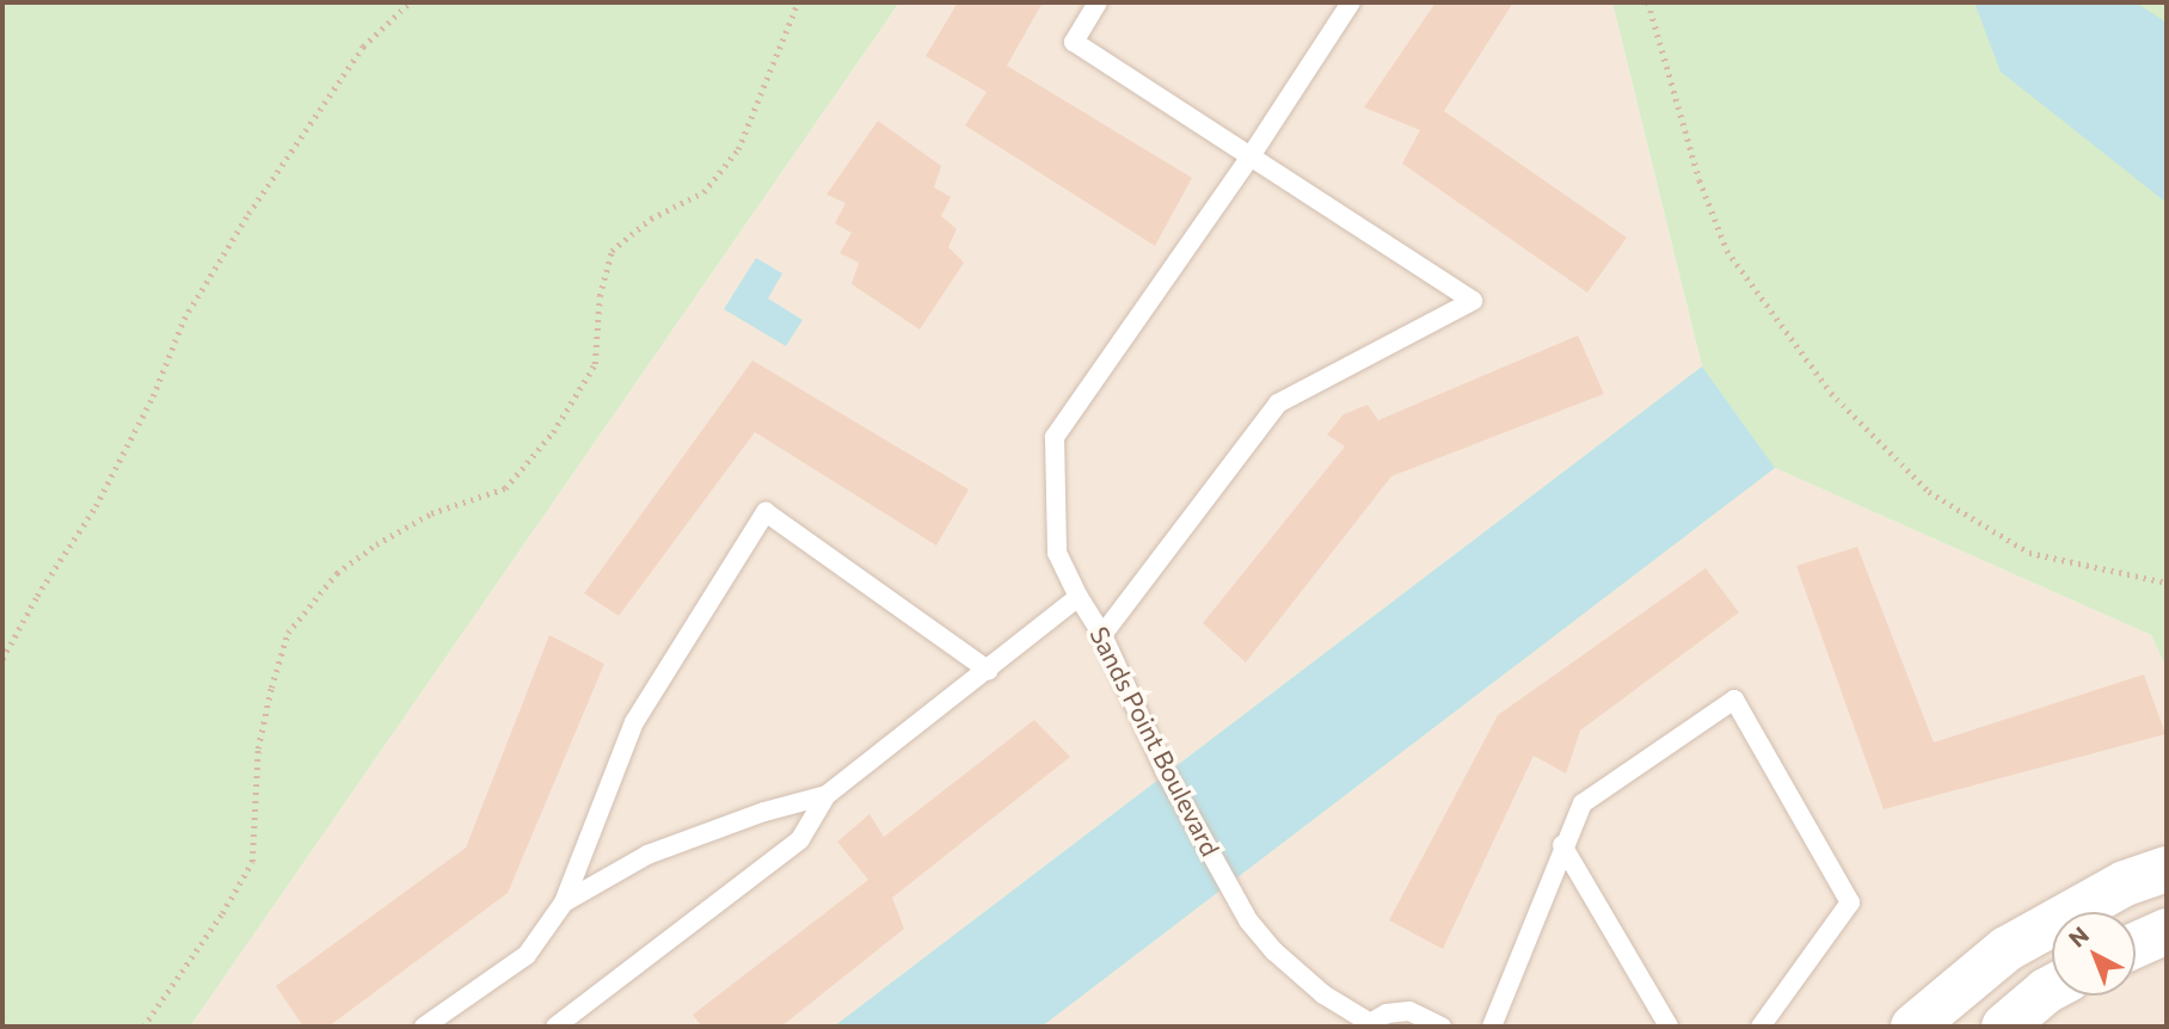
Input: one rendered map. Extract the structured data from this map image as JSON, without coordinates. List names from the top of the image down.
{
  "streets": {
    "lane": ["Sands Point Boulevard"]
  },
  "north": "top left"
}
